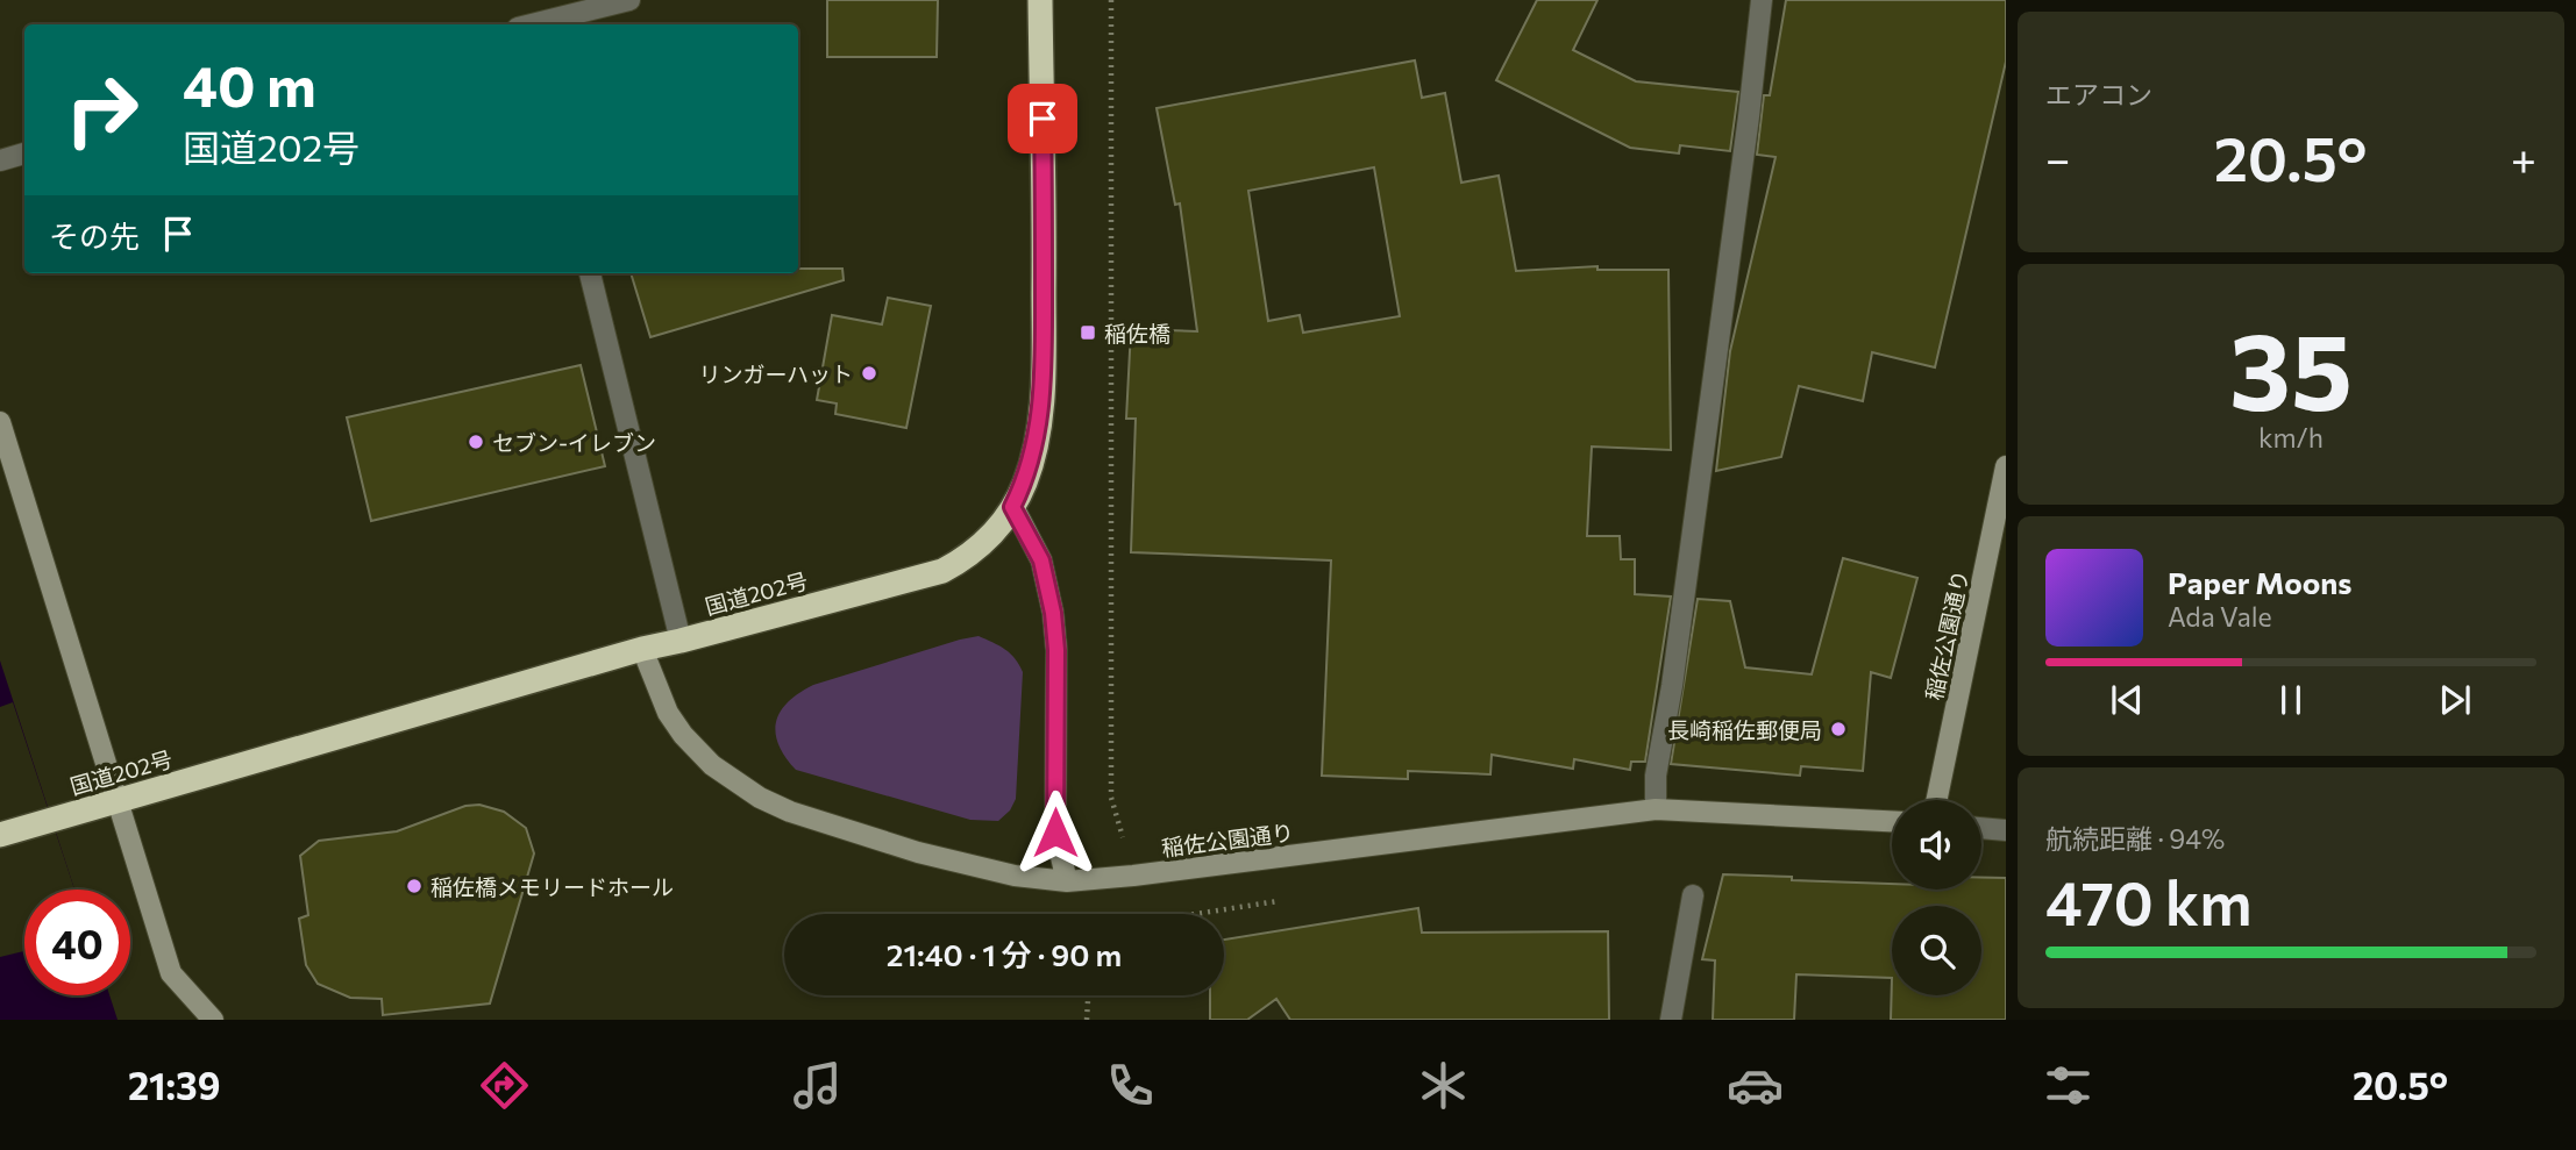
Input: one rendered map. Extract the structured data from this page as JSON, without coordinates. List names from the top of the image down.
{
  "streets": {
    "highway": ["国道202号"],
    "street": ["稲佐公園通り"]
  },
  "crossings": [
    ["国道202号", "稲佐公園通り"]
  ],
  "places": {
    "transit": ["稲佐橋"],
    "other": [
      "リンガーハット",
      "セブン-イレブン",
      "長崎稲佐郵便局",
      "稲佐橋メモリードホール"
    ]
  },
  "page": {
    "tile": [
      "エアコン",
      ["35", "km/h"],
      ["航続距離 · 94%", "470 km"]
    ],
    "turn": ["40 m", "国道202号"],
    "heat": ["−", "20.5°", "+"],
    "then": "その先",
    "song": ["Paper Moons", "Ada Vale"],
    "limit": "40",
    "trip": "21:40 · 1 分 · 90 m",
    "tabs": ["21:39", "20.5°"]
  }
}
